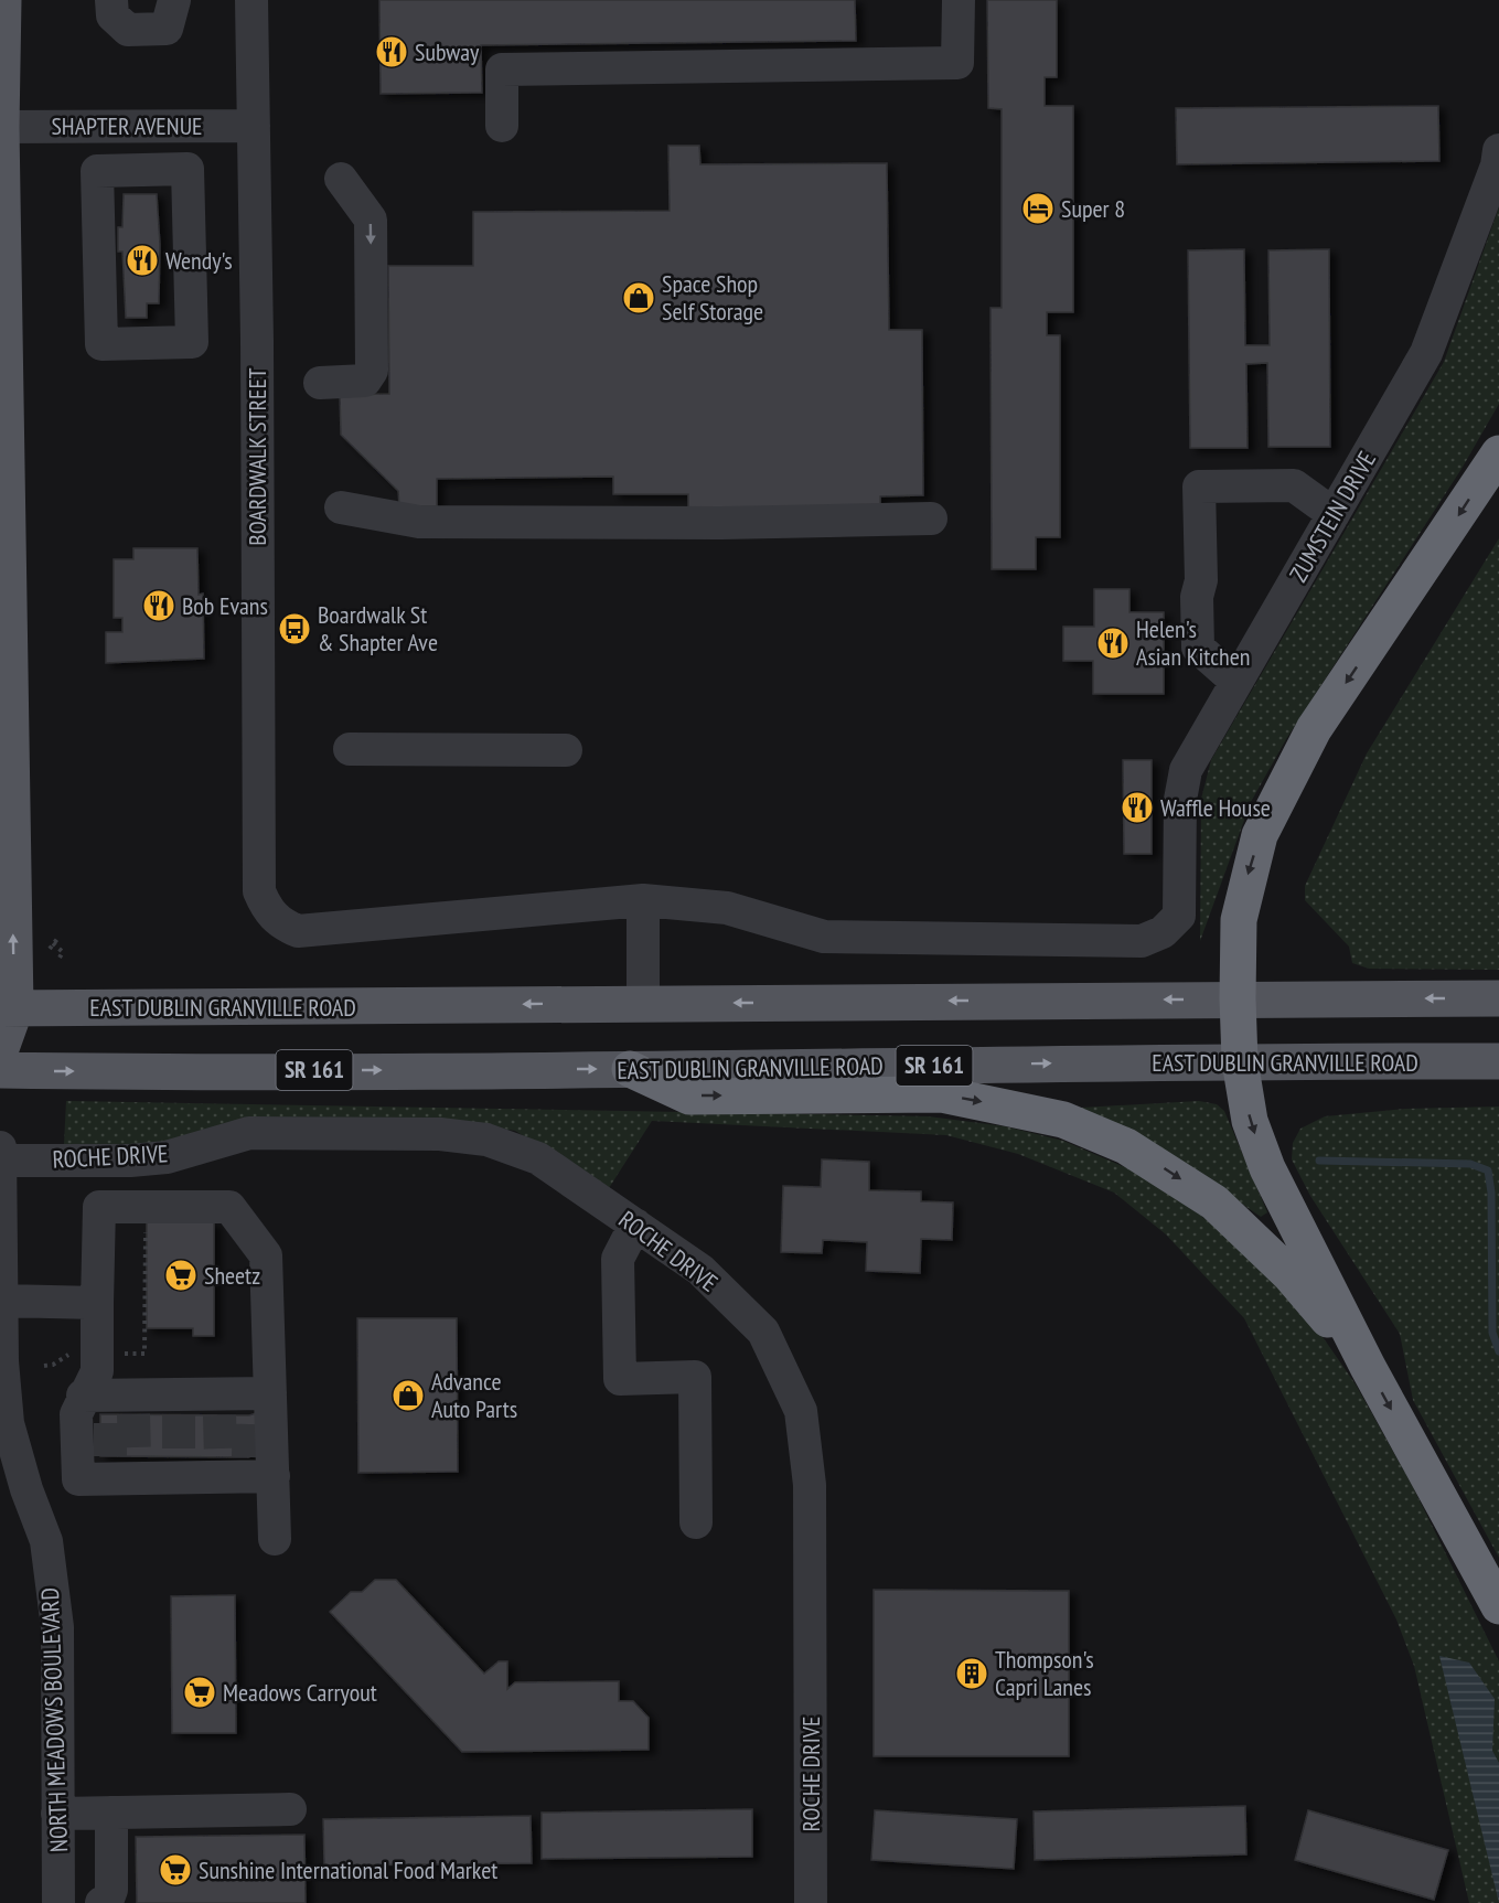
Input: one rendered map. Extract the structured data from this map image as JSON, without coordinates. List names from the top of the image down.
{
  "streets": {
    "main road": ["EAST DUBLIN GRANVILLE ROAD", "SR 161"],
    "street": [
      "SHAPTER AVENUE",
      "BOARDWALK STREET",
      "ZUMSTEIN DRIVE",
      "ROCHE DRIVE",
      "NORTH MEADOWS BOULEVARD"
    ]
  },
  "crossings": [
    ["SHAPTER AVENUE", "BOARDWALK STREET"],
    ["BOARDWALK STREET", "ZUMSTEIN DRIVE"],
    ["ROCHE DRIVE", "NORTH MEADOWS BOULEVARD"]
  ],
  "places": {
    "restaurant": [
      "Subway",
      "Wendy's",
      "Bob Evans",
      "Helen's Asian Kitchen",
      "Waffle House"
    ],
    "hotel": ["Super 8"],
    "shop": ["Space Shop Self Storage", "Advance Auto Parts"],
    "bus stop": ["Boardwalk St & Shapter Ave"],
    "supermarket": ["Sheetz", "Meadows Carryout", "Sunshine International Food Market"],
    "building": ["Thompson's Capri Lanes"]
  }
}
